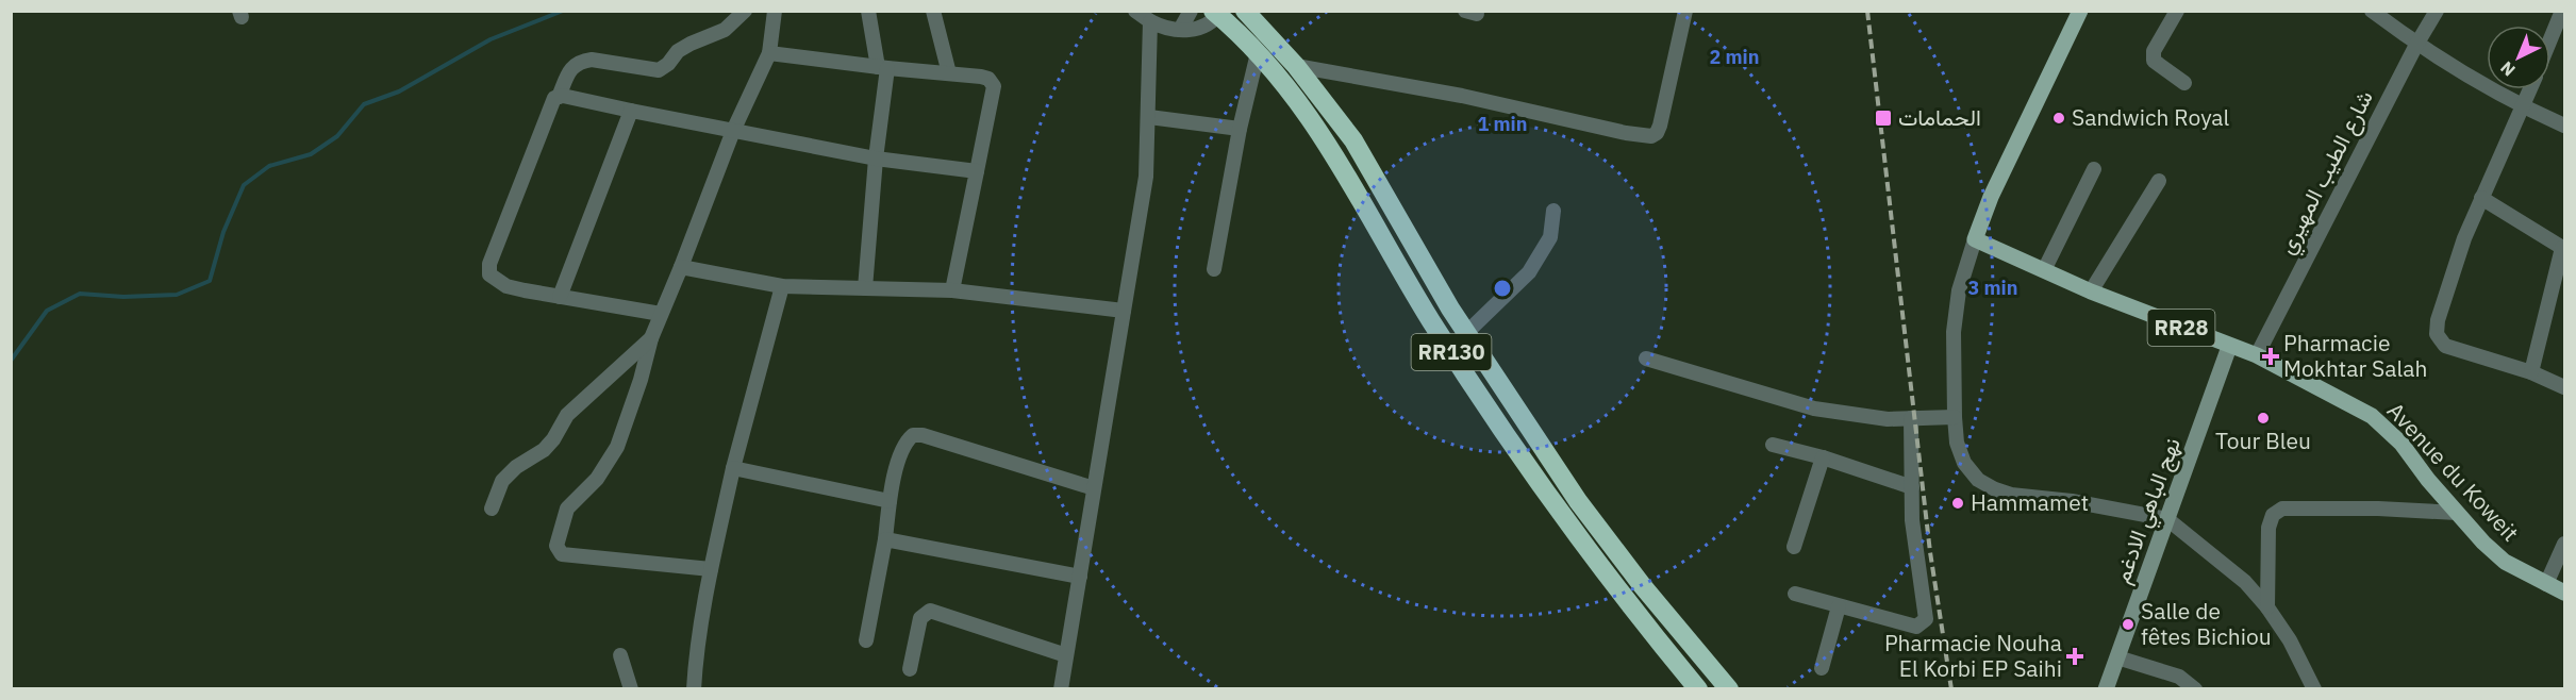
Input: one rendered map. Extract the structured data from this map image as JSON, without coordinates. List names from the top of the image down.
{
  "streets": {
    "highway": ["RR130"],
    "main road": ["RR28", "Avenue du Koweit", "نهج الباهي الادغم"],
    "street": ["شارع الطيب المهيري"]
  },
  "crossings": [
    ["شارع الطيب المهيري", "Avenue du Koweit"],
    ["Avenue du Koweit", "نهج الباهي الادغم"]
  ],
  "places": {
    "transit": ["الحمامات"],
    "other": [
      "Sandwich Royal",
      "Tour Bleu",
      "Hammamet",
      "Salle de fêtes Bichiou"
    ],
    "health": ["Pharmacie Mokhtar Salah", "Pharmacie Nouha El Korbi EP Saihi"]
  },
  "north": "bottom left",
  "rings": ["2 min", "1 min", "3 min"]
}
